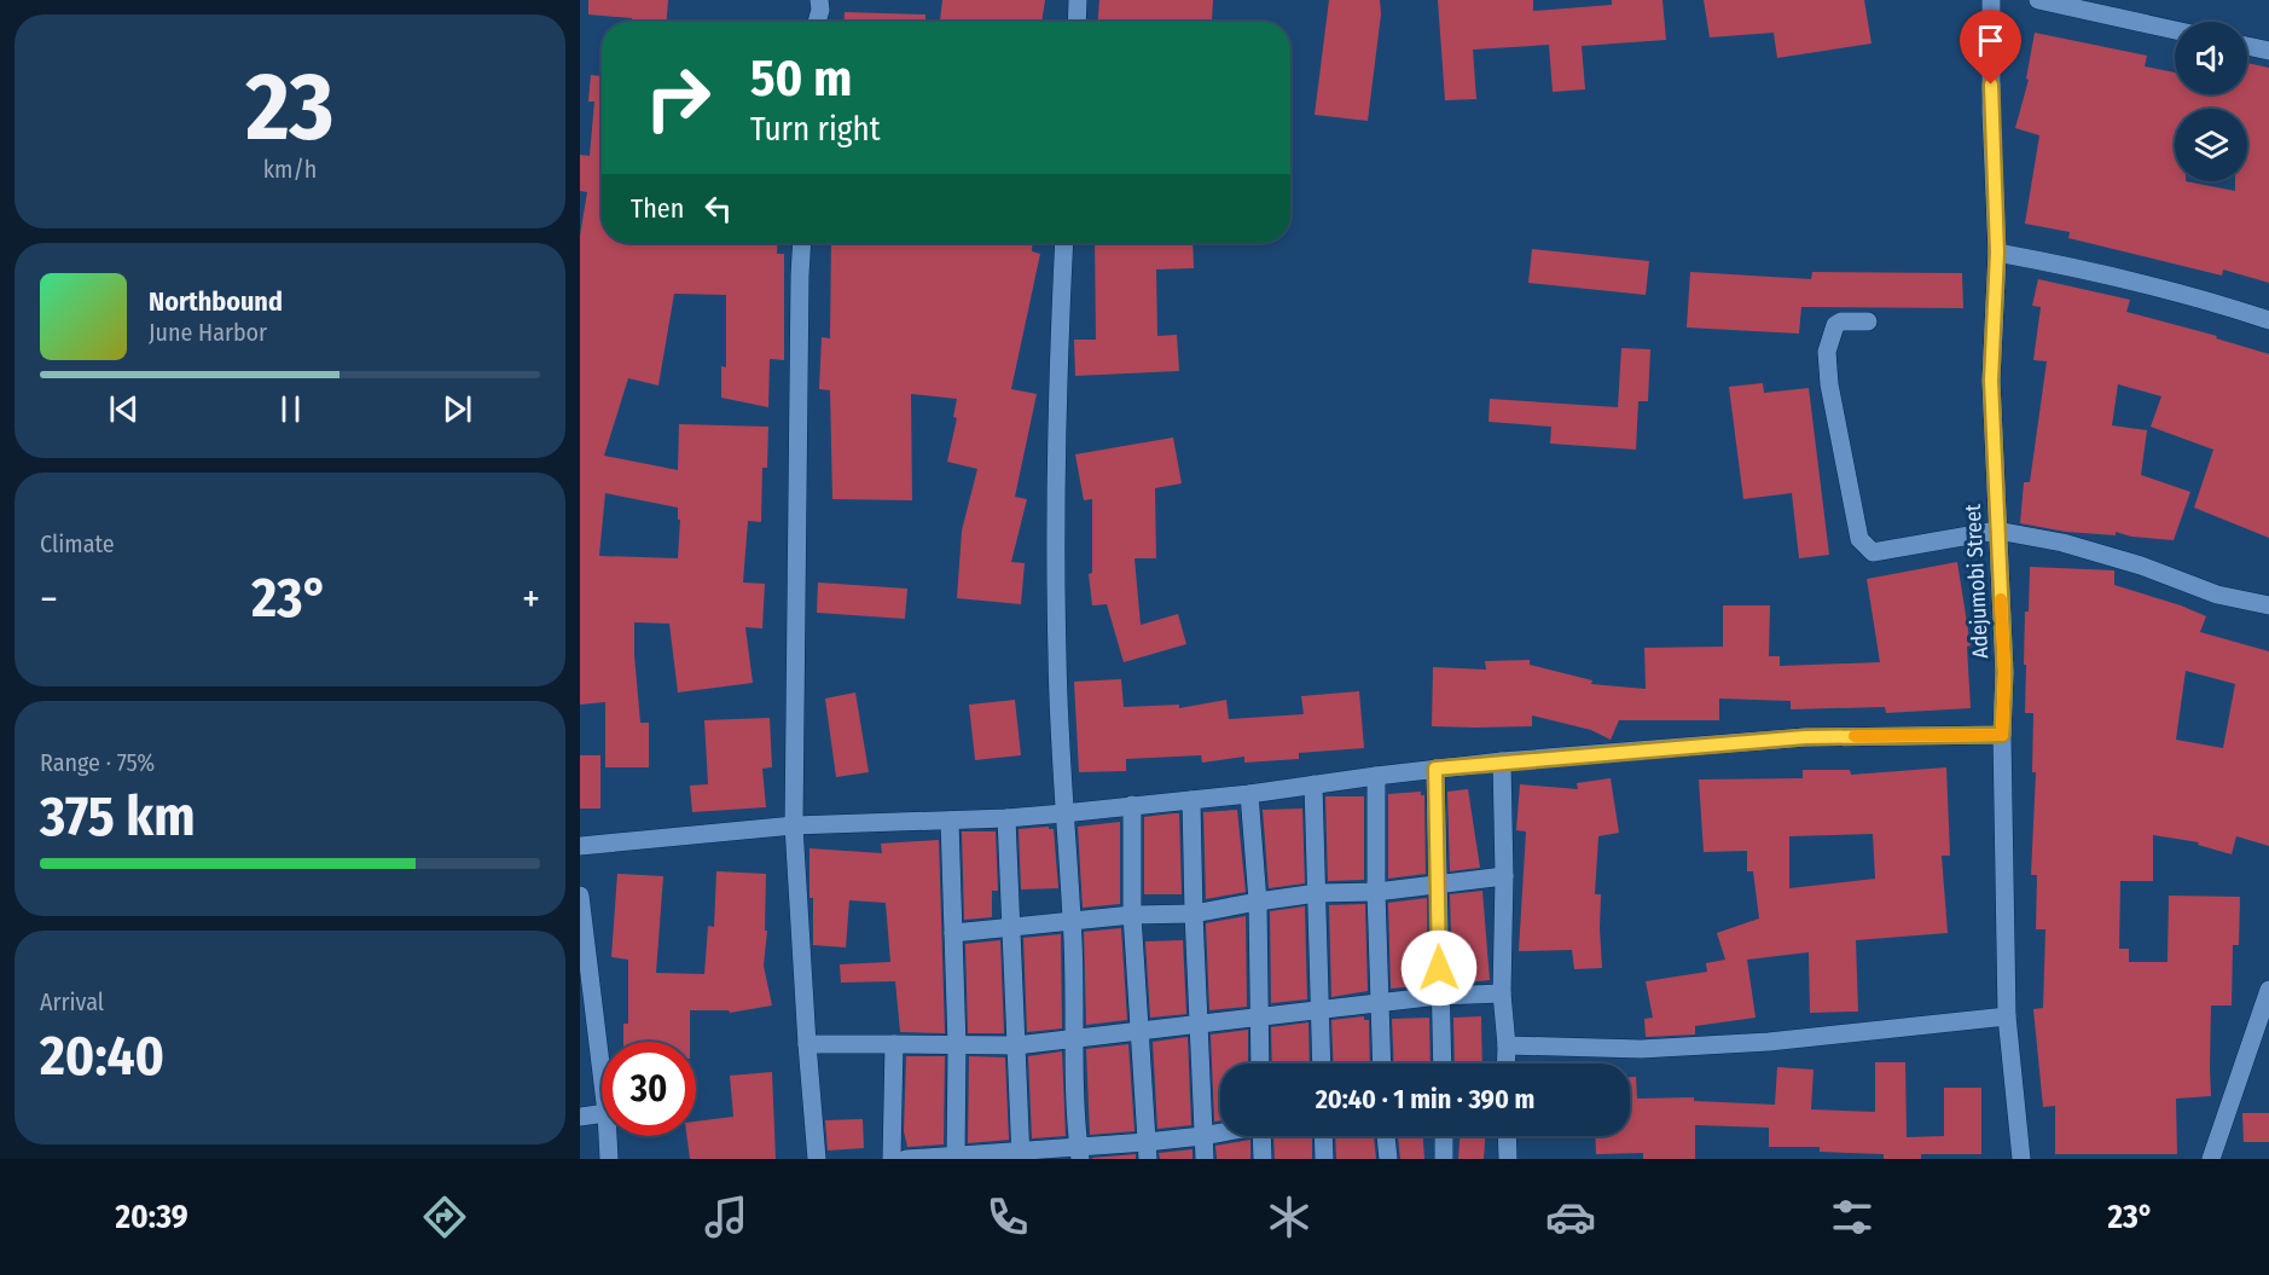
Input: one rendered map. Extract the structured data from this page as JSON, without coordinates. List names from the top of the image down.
{
  "streets": {
    "street": ["Adejumobi Street"]
  },
  "page": {
    "tile": [
      ["23", "km/h"],
      "Climate",
      ["Range · 75%", "375 km"],
      ["Arrival", "20:40"]
    ],
    "turn": ["50 m", "Turn right"],
    "then": "Then",
    "song": ["Northbound", "June Harbor"],
    "heat": ["−", "23°", "+"],
    "limit": "30",
    "trip": "20:40 · 1 min · 390 m",
    "tabs": ["20:39", "23°"]
  }
}
